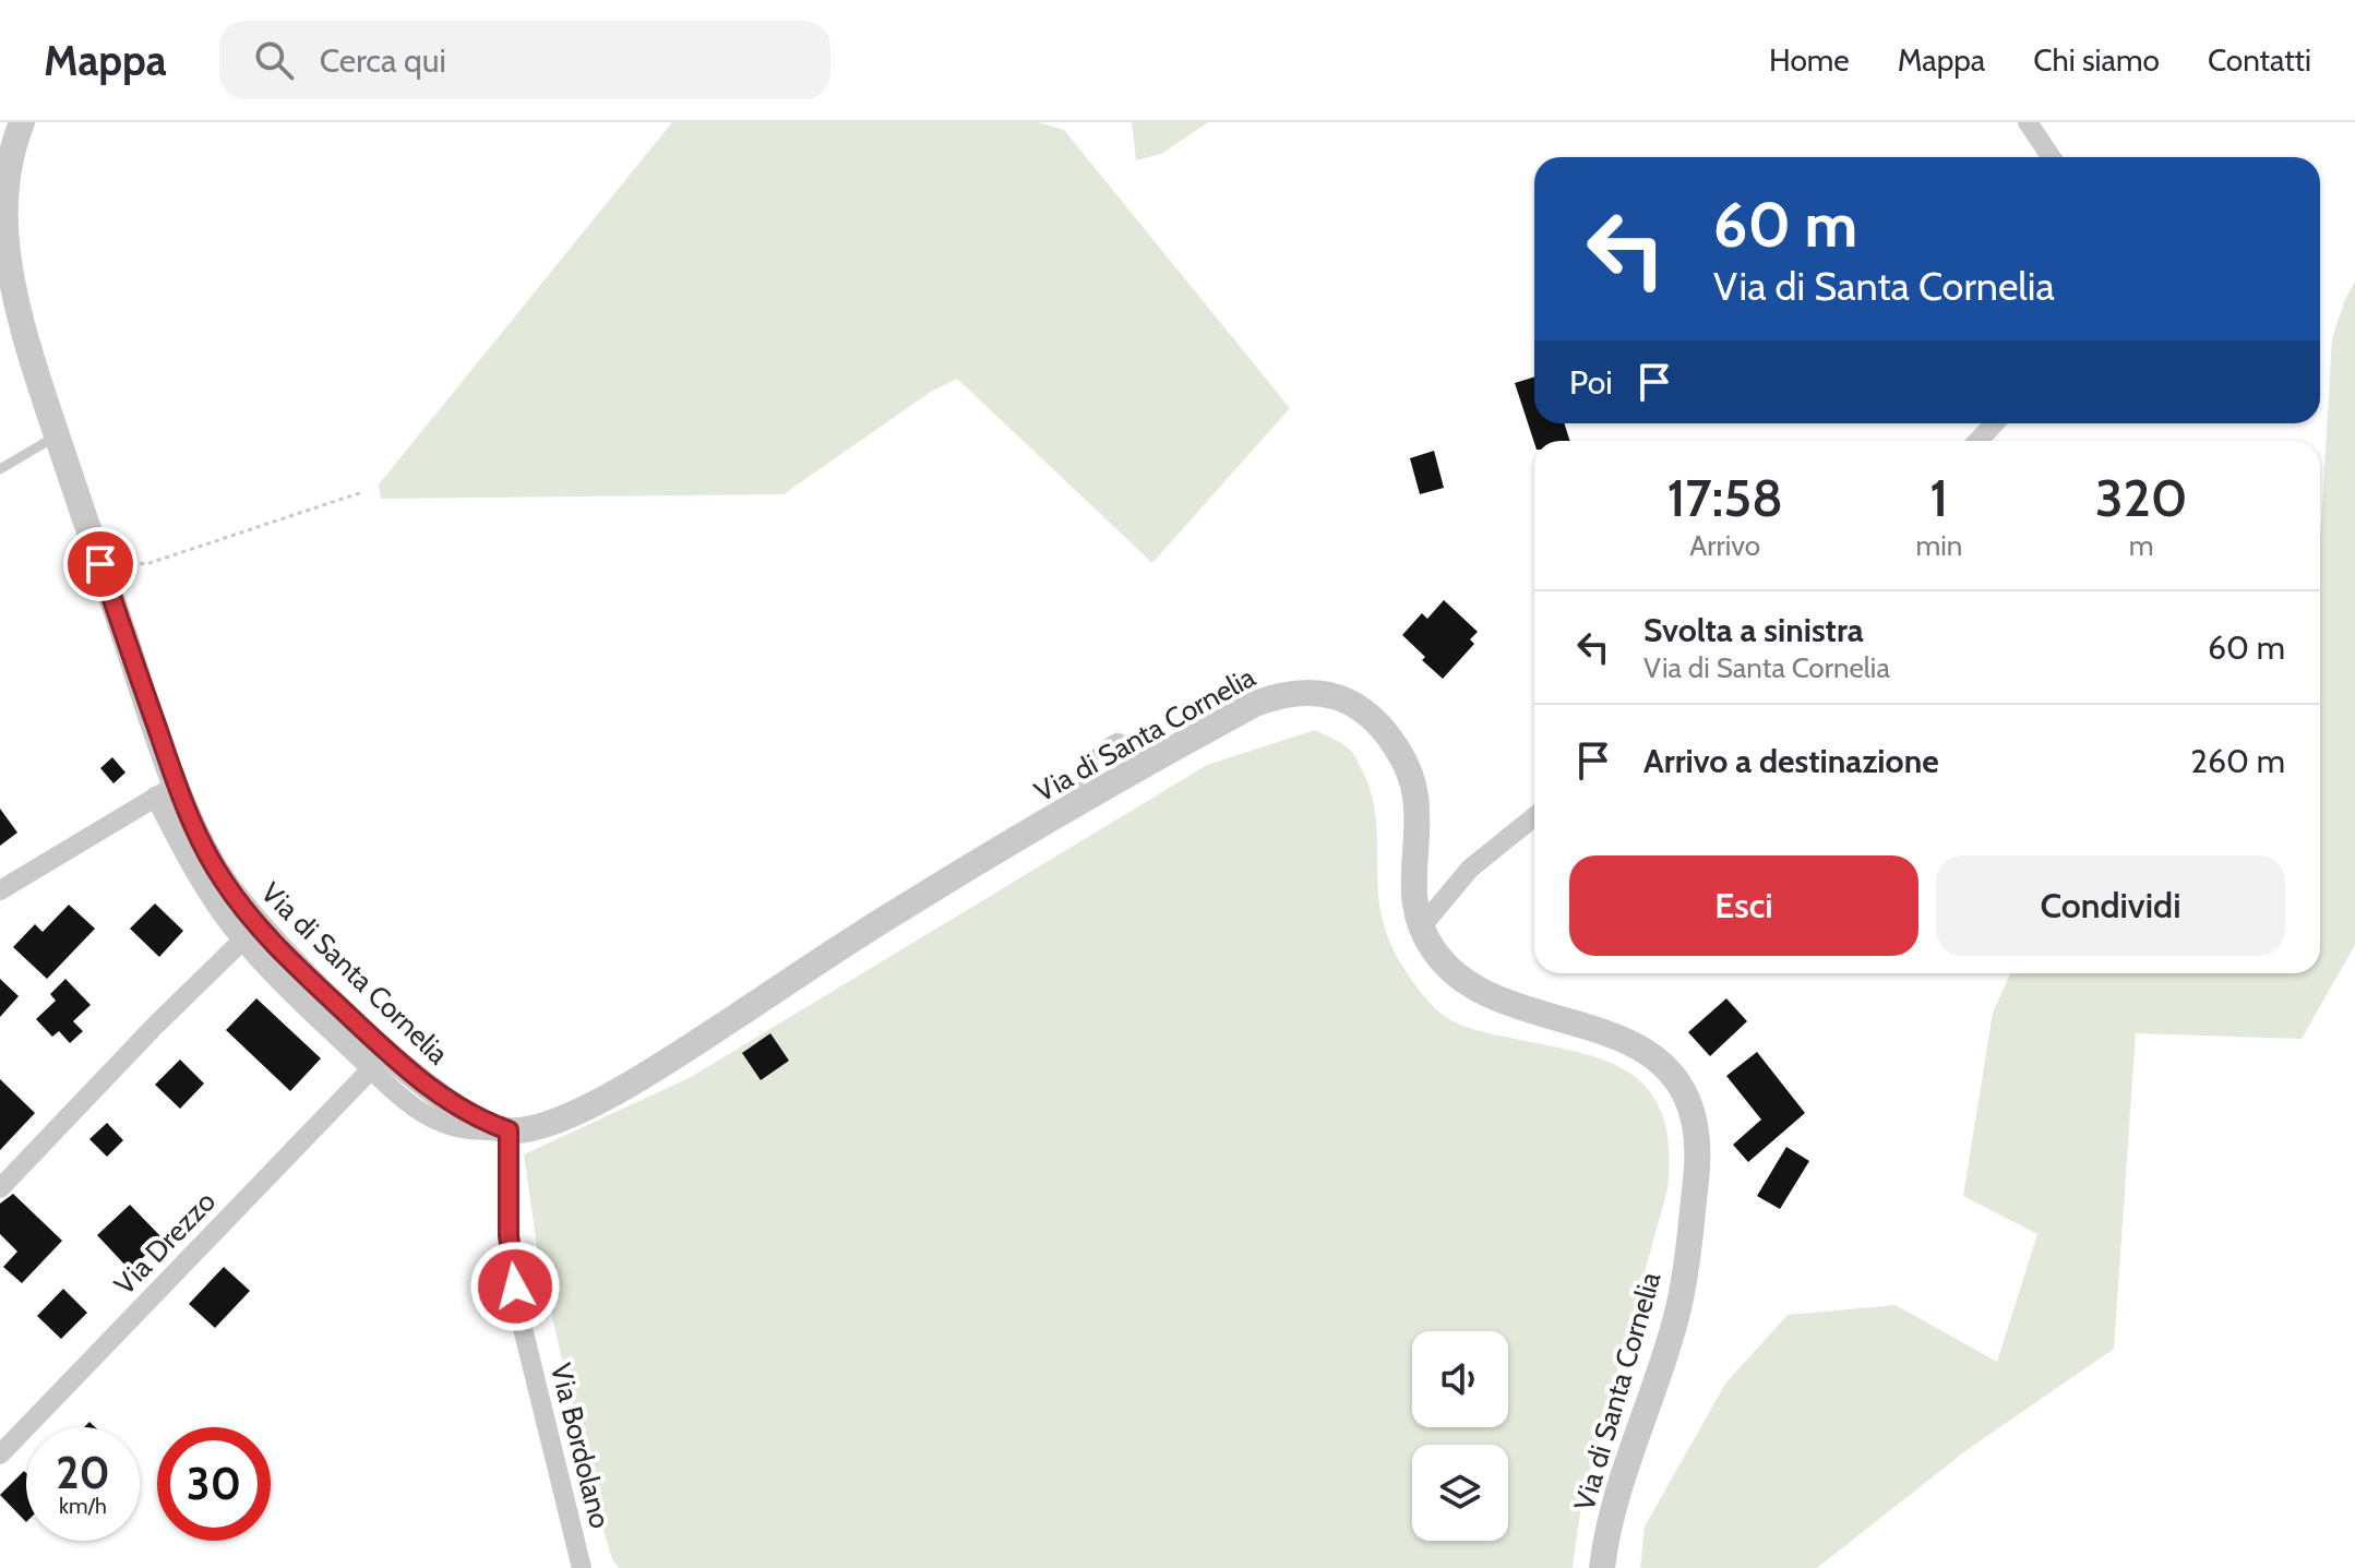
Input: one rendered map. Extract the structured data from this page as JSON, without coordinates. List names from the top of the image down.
{
  "streets": {
    "street": ["Via di Santa Cornelia", "Via Drezzo", "Via Bordolano"]
  },
  "crossings": [
    ["Via di Santa Cornelia", "Via Drezzo"],
    ["Via di Santa Cornelia", "Via Bordolano"]
  ],
  "page": {
    "header": "Mappa",
    "search": "Cerca qui",
    "nav": [
      "Home",
      "Mappa",
      "Chi siamo",
      "Contatti"
    ],
    "turn": ["60 m", "Via di Santa Cornelia"],
    "then": "Poi",
    "eta": [
      "17:58",
      "Arrivo",
      "1",
      "min",
      "320",
      "m"
    ],
    "list": [
      {
        "name": "Svolta a sinistra",
        "note": "Via di Santa Cornelia",
        "value": "60 m"
      },
      {
        "name": "Arrivo a destinazione",
        "value": "260 m"
      }
    ],
    "buttons": ["Esci", "Condividi"],
    "speed": "20 km/h",
    "limit": "30"
  }
}
